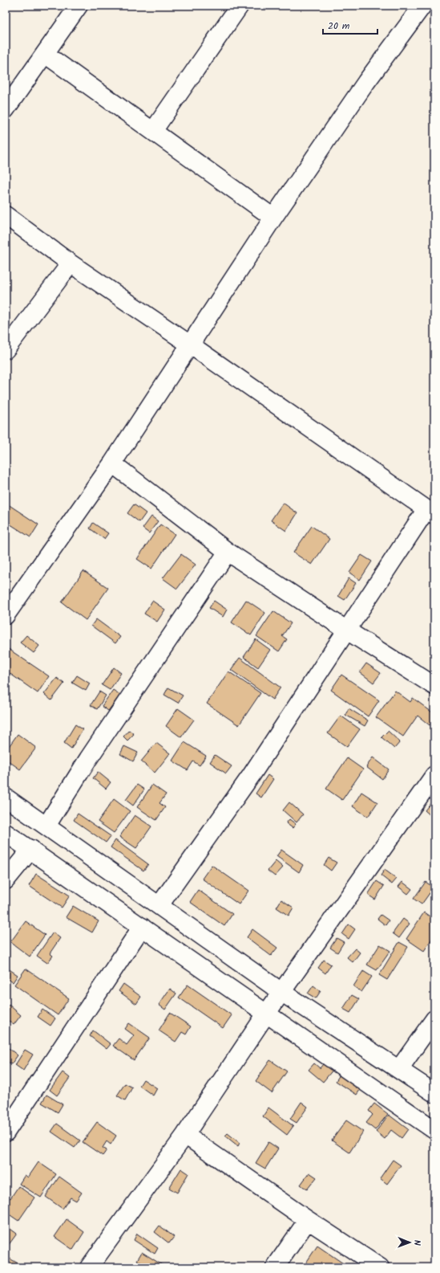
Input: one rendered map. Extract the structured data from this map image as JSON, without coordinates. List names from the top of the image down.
{
  "scale_bar": "20 m",
  "north": "right"
}
